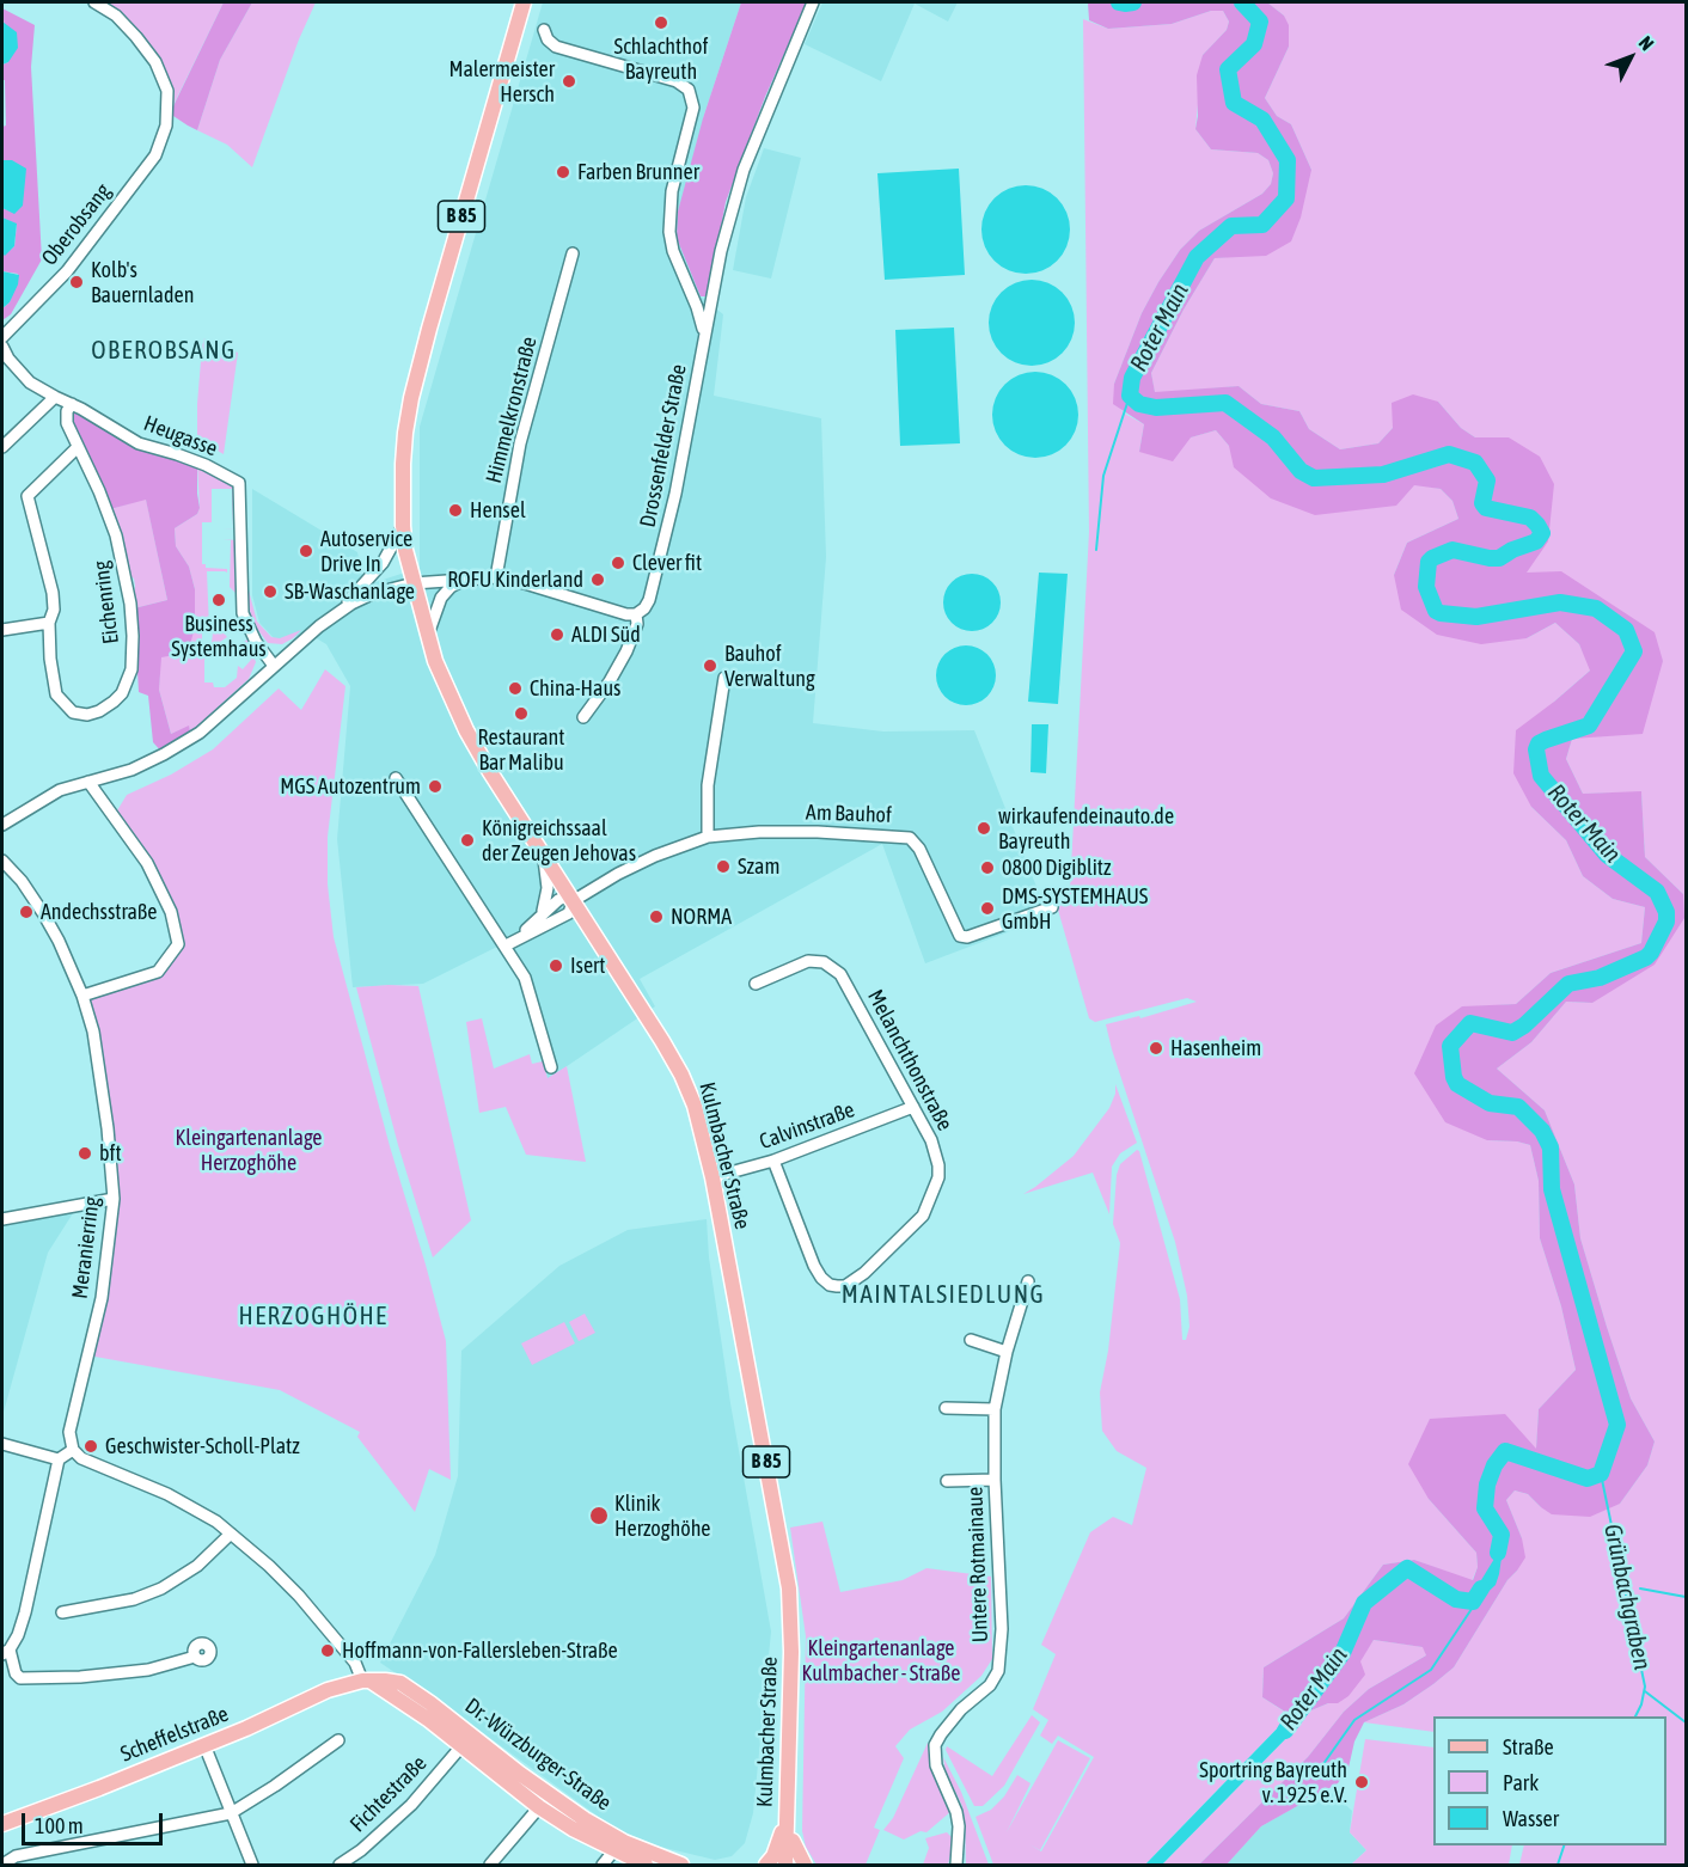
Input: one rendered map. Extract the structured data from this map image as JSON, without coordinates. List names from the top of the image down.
{
  "streets": {
    "main road": [
      "B 85",
      "Kulmbacher Straße",
      "Scheffelstraße",
      "Dr.-Würzburger-Straße"
    ],
    "street": [
      "Oberobsang",
      "Himmelkronstraße",
      "Heugasse",
      "Drossenfelder Straße",
      "Eichenring",
      "Am Bauhof",
      "Melanchthonstraße",
      "Calvinstraße",
      "Meranierring",
      "Untere Rotmainaue",
      "Fichtestraße"
    ]
  },
  "crossings": [
    ["B 85", "Kulmbacher Straße"],
    ["Heugasse", "Eichenring"],
    ["Am Bauhof", "Kulmbacher Straße"],
    ["Melanchthonstraße", "Calvinstraße"],
    ["Calvinstraße", "Kulmbacher Straße"],
    ["Meranierring", "Dr.-Würzburger-Straße"],
    ["Scheffelstraße", "Dr.-Würzburger-Straße"],
    ["Dr.-Würzburger-Straße", "Fichtestraße"]
  ],
  "districts": ["OBEROBSANG", "MAINTALSIEDLUNG", "HERZOGHÖHE"],
  "water": ["Roter Main", "Grünbachgraben"],
  "parks": ["Kleingartenanlage Herzoghöhe", "Kleingartenanlage Kulmbacher - Straße"],
  "places": [
    "Schlachthof Bayreuth",
    "Malermeister Hersch",
    "Farben Brunner",
    "Kolb's Bauernladen",
    "Hensel",
    "Autoservice Drive In",
    "Clever fit",
    "ROFU Kinderland",
    "SB-Waschanlage",
    "Business Systemhaus",
    "ALDI Süd",
    "Bauhof Verwaltung",
    "China-Haus",
    "Restaurant Bar Malibu",
    "MGS Autozentrum",
    "wirkaufendeinauto.de Bayreuth",
    "Königreichssaal der Zeugen Jehovas",
    "Szam",
    "0800 Digiblitz",
    "DMS-SYSTEMHAUS GmbH",
    "Andechsstraße",
    "NORMA",
    "Isert",
    "Hasenheim",
    "bft",
    "Geschwister-Scholl-Platz",
    "Klinik Herzoghöhe",
    "Hoffmann-von-Fallersleben-Straße",
    "Sportring Bayreuth v. 1925 e.V."
  ],
  "legend": ["Straße", "Park", "Wasser"],
  "scale_bar": "100 m",
  "north": "top right"
}
